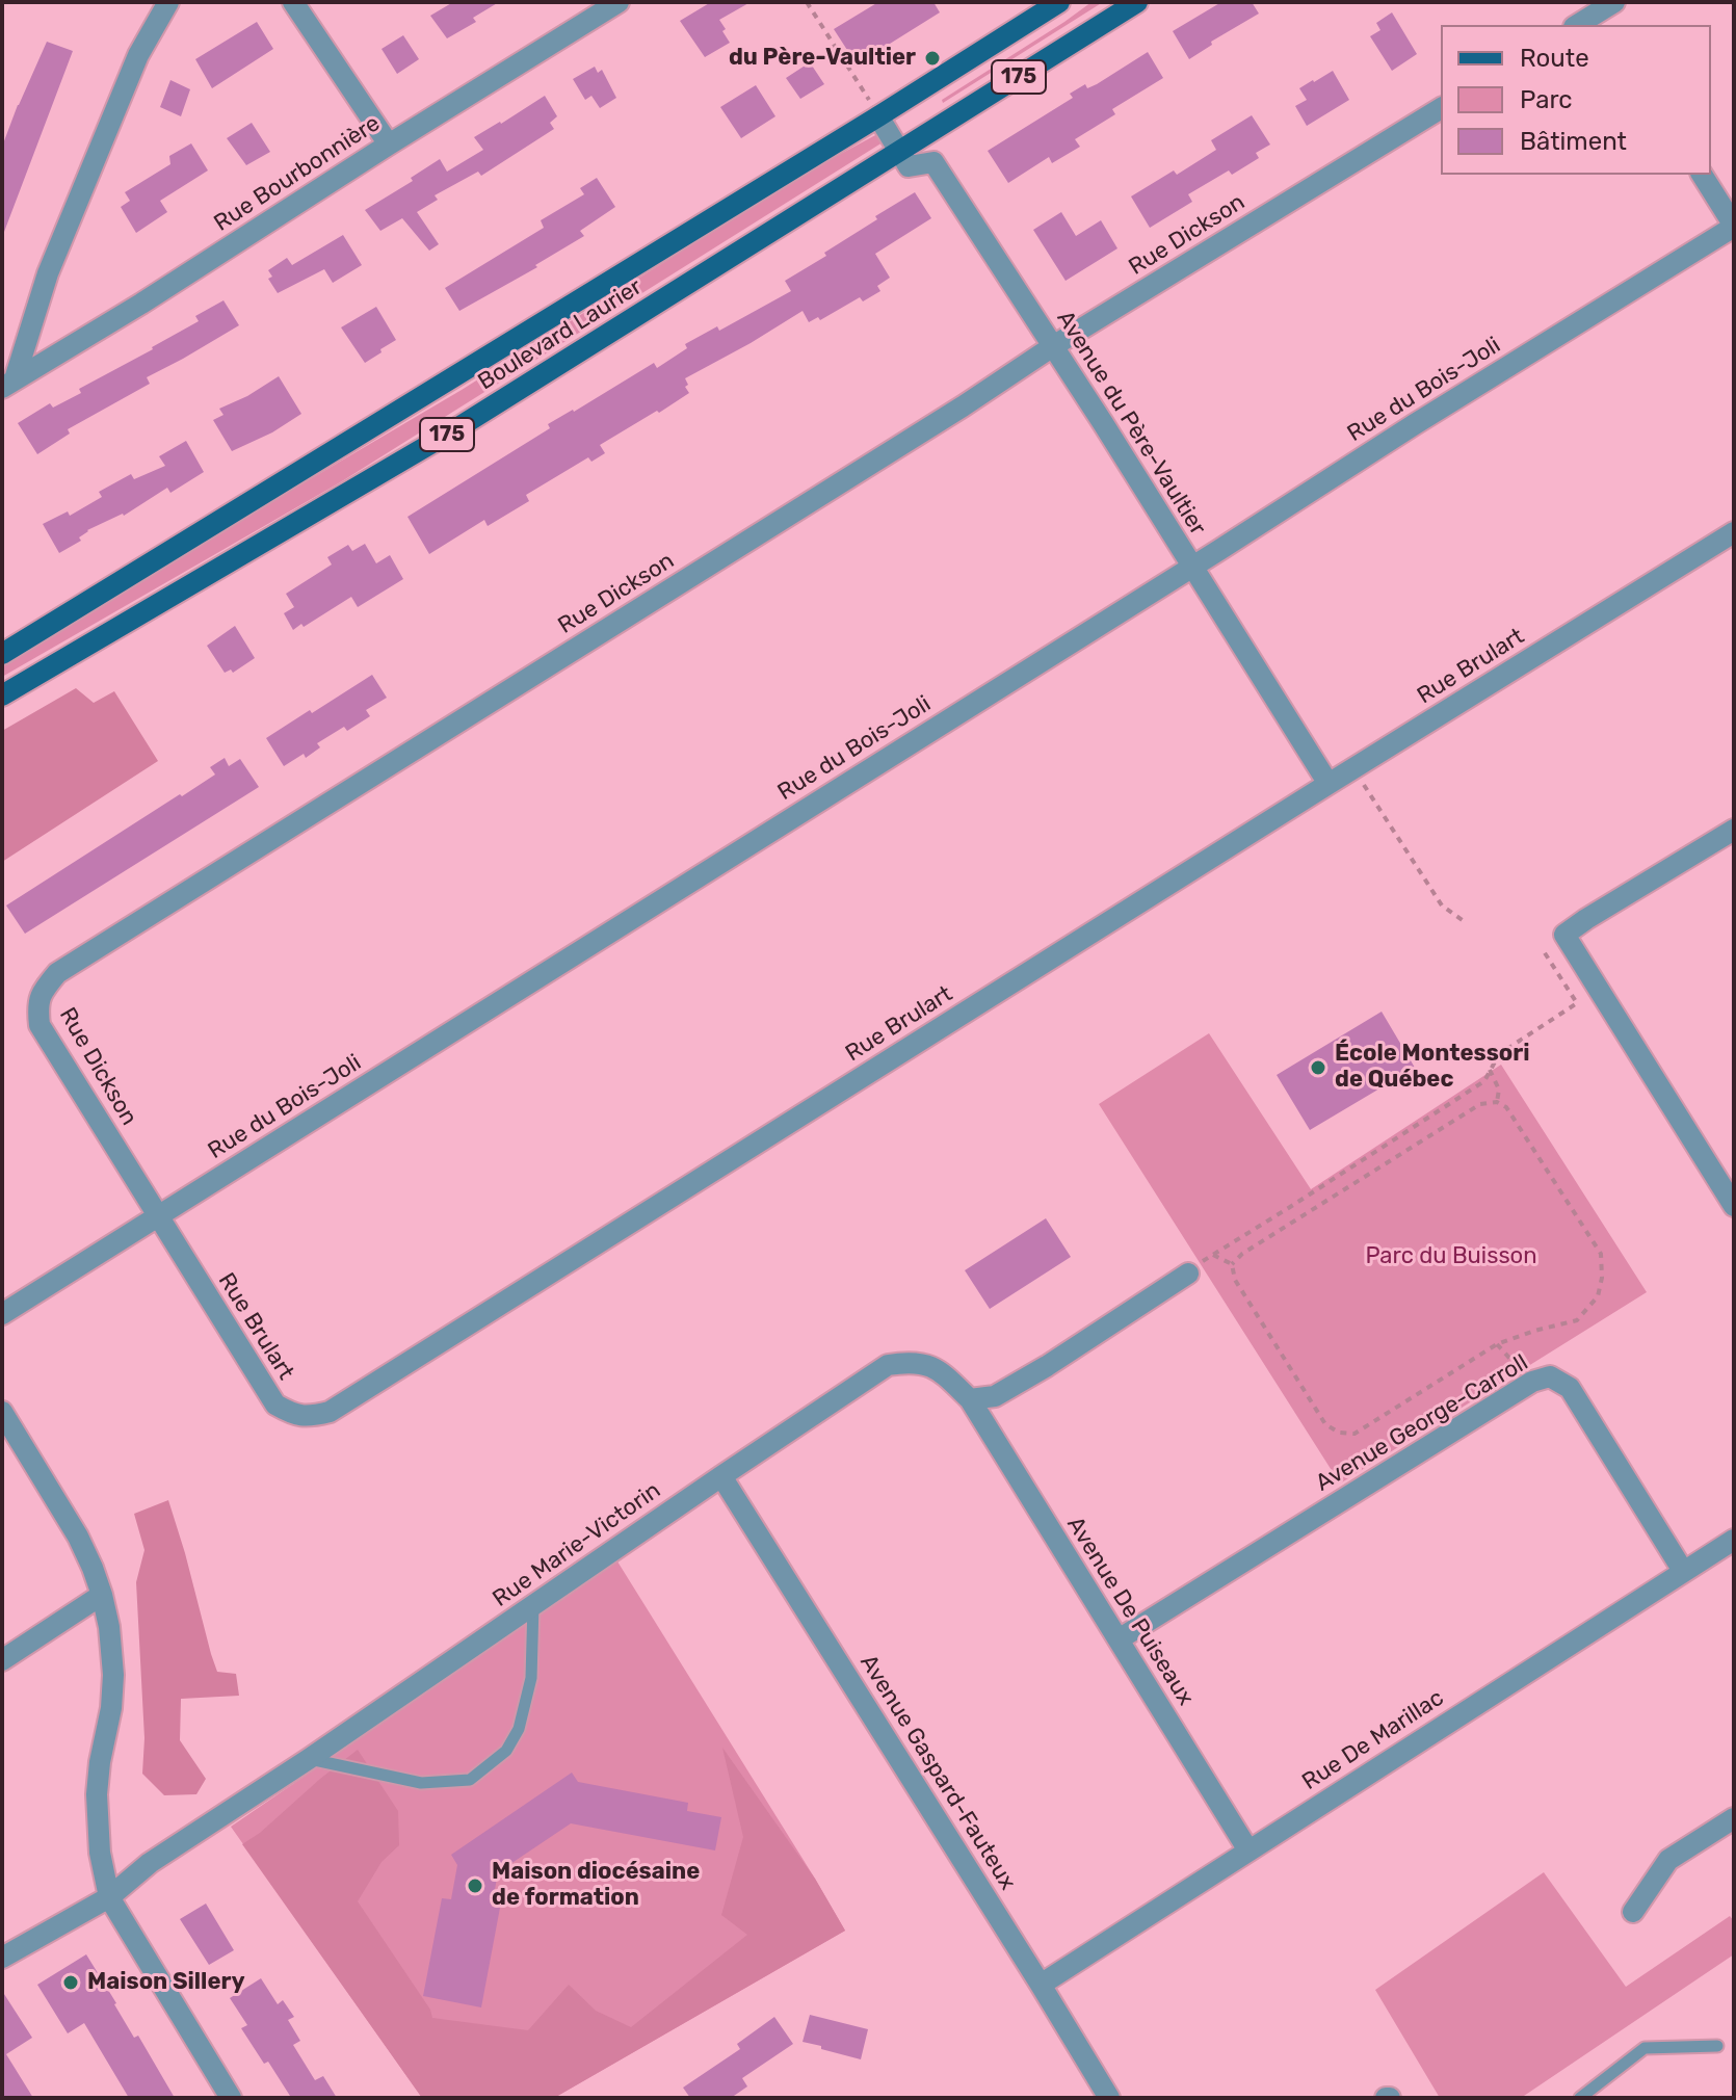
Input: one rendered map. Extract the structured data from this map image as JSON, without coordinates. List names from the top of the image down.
{
  "streets": {
    "main road": ["175", "Boulevard Laurier"],
    "street": [
      "Rue Bourbonnière",
      "Rue Dickson",
      "Rue du Bois-Joli",
      "Avenue du Père-Vaultier",
      "Rue Brulart",
      "Avenue George-Carroll",
      "Rue Marie-Victorin",
      "Avenue De Puiseaux",
      "Rue De Marillac",
      "Avenue Gaspard-Fauteux"
    ]
  },
  "crossings": [
    ["Rue Dickson", "Rue du Bois-Joli"],
    ["Rue Dickson", "Avenue du Père-Vaultier"],
    ["Rue Dickson", "Rue Brulart"],
    ["Boulevard Laurier", "Avenue du Père-Vaultier"],
    ["Rue du Bois-Joli", "Avenue du Père-Vaultier"],
    ["Rue du Bois-Joli", "Rue Brulart"],
    ["Avenue du Père-Vaultier", "Rue Brulart"],
    ["Avenue George-Carroll", "Avenue De Puiseaux"],
    ["Avenue George-Carroll", "Rue De Marillac"],
    ["Rue Marie-Victorin", "Avenue De Puiseaux"],
    ["Rue Marie-Victorin", "Avenue Gaspard-Fauteux"],
    ["Avenue De Puiseaux", "Rue De Marillac"],
    ["Rue De Marillac", "Avenue Gaspard-Fauteux"]
  ],
  "parks": ["Parc du Buisson"],
  "places": [
    "du Père-Vaultier",
    "École Montessori de Québec",
    "Maison diocésaine de formation",
    "Maison Sillery"
  ],
  "legend": ["Route", "Parc", "Bâtiment"]
}
